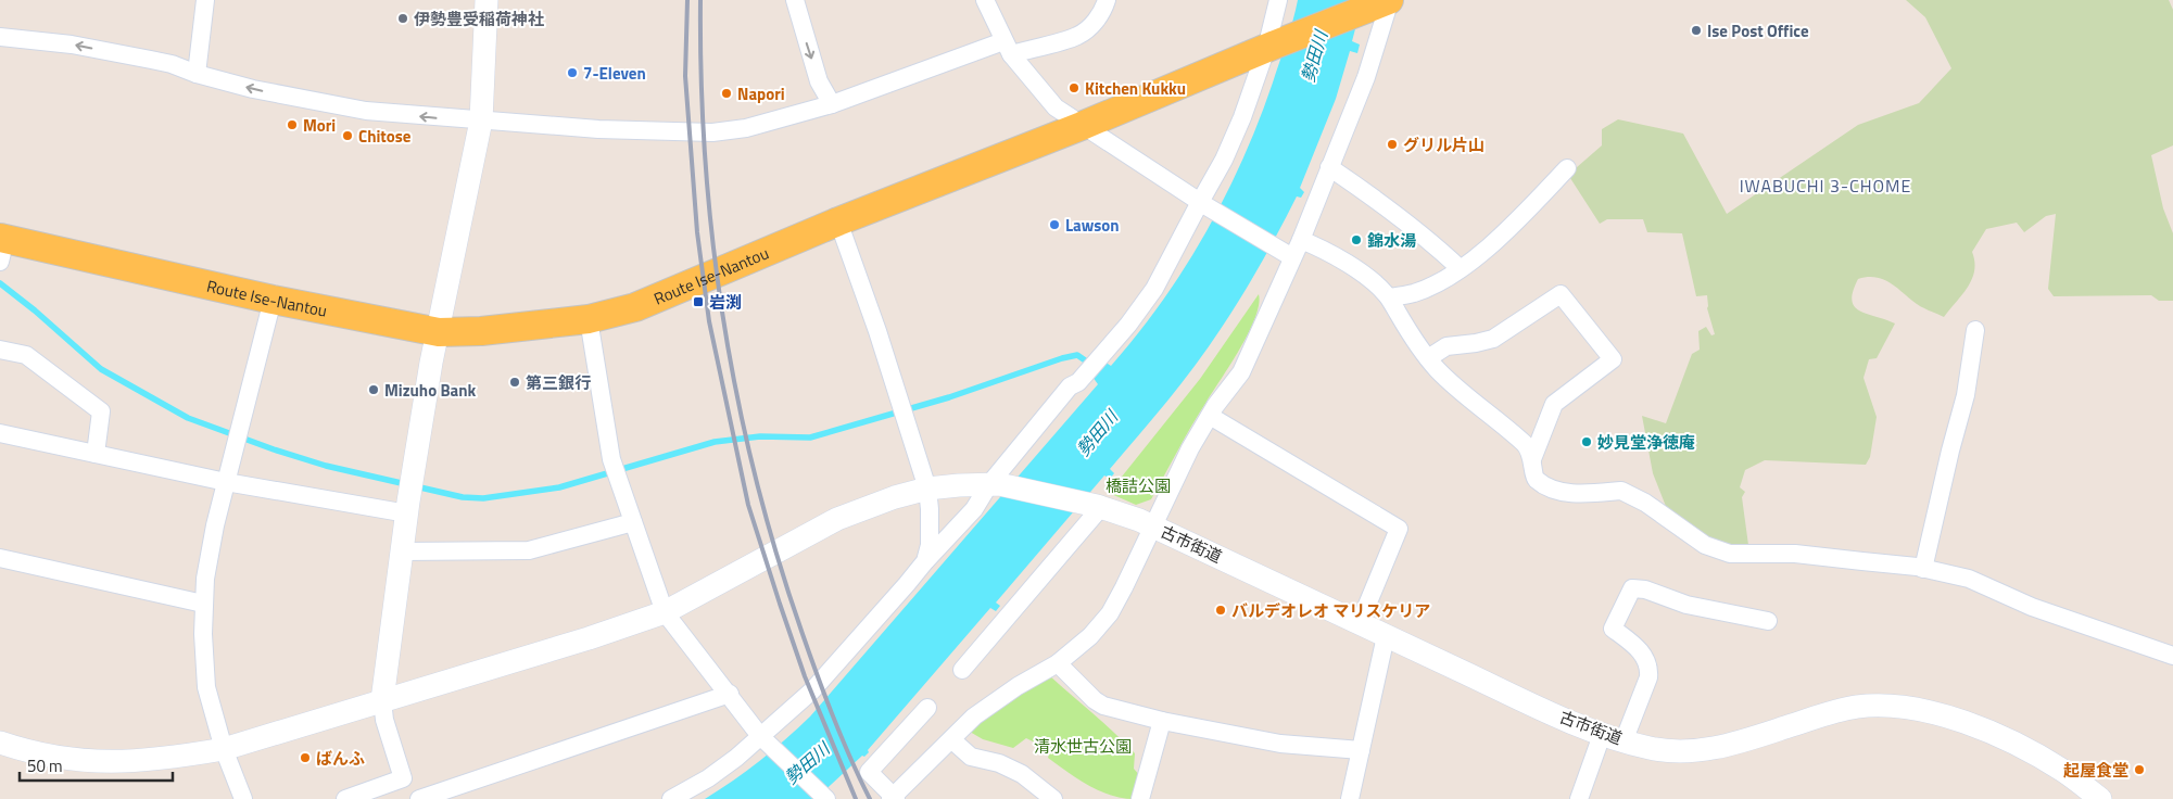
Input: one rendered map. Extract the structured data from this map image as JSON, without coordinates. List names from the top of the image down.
{
  "streets": {
    "main road": ["Route Ise-Nantou"],
    "street": ["古市街道"]
  },
  "districts": ["IWABUCHI 3-CHOME"],
  "water": ["勢田川"],
  "parks": ["橋詰公園", "清水世古公園"],
  "places": {
    "other": [
      "伊勢豊受稲荷神社",
      "Ise Post Office",
      "7-Eleven",
      "Kitchen Kukku",
      "Napori",
      "Mori",
      "Chitose",
      "グリル片山",
      "Lawson",
      "錦水湯",
      "第三銀行",
      "Mizuho Bank",
      "妙見堂浄徳庵",
      "バルデオレオ マリスケリア",
      "ばんふ",
      "起屋食堂"
    ],
    "transit": ["岩渕"]
  },
  "scale_bar": "50 m"
}
